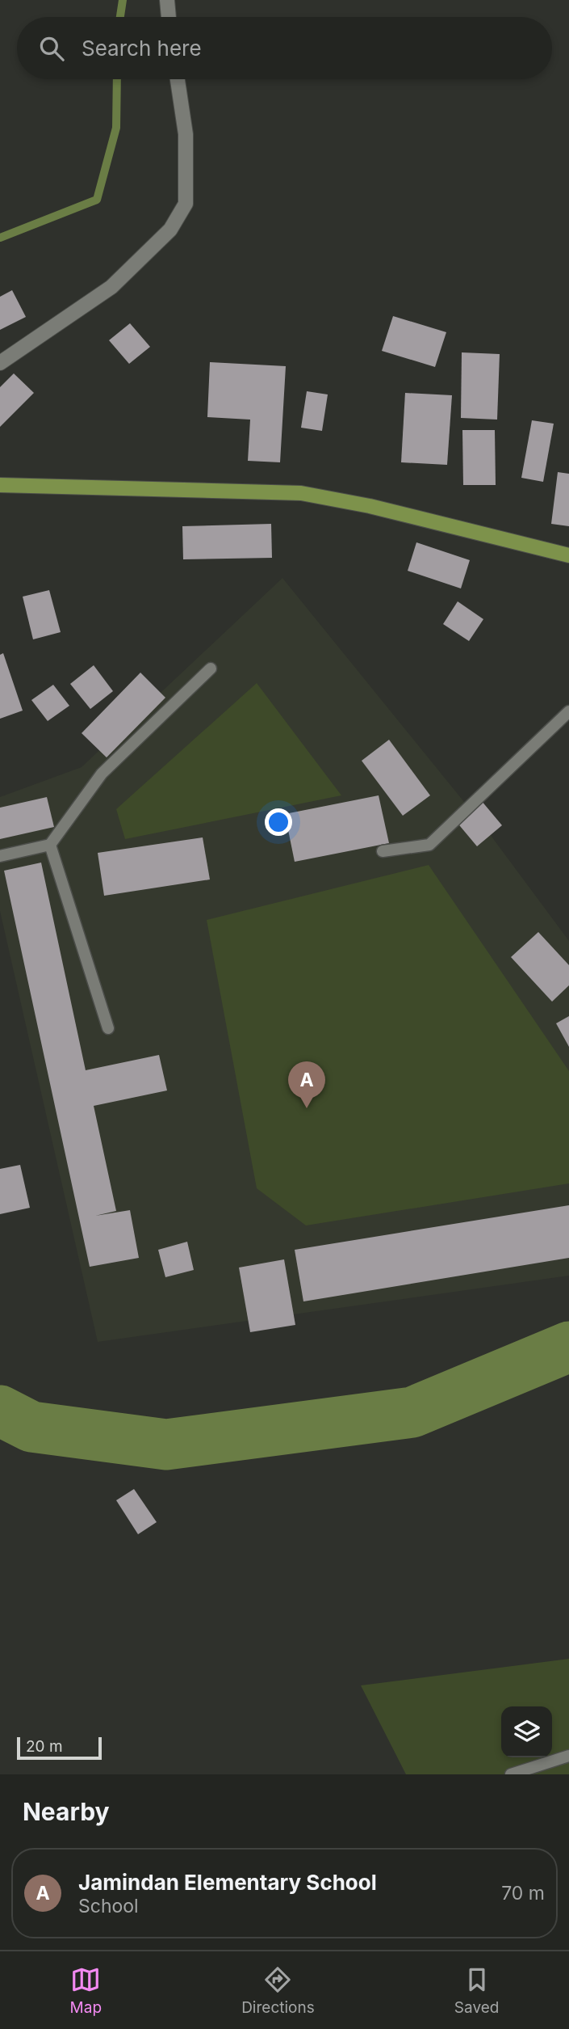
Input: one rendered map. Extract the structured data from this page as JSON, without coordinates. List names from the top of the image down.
{
  "scale_bar": "20 m",
  "page": {
    "search": "Search here",
    "pins": "A",
    "scale": "20 m",
    "heading": "Nearby",
    "list": [
      {
        "mark": "A",
        "name": "Jamindan Elementary School",
        "note": "School",
        "value": "70 m"
      }
    ],
    "nav": ["Map", "Directions", "Saved"]
  }
}
